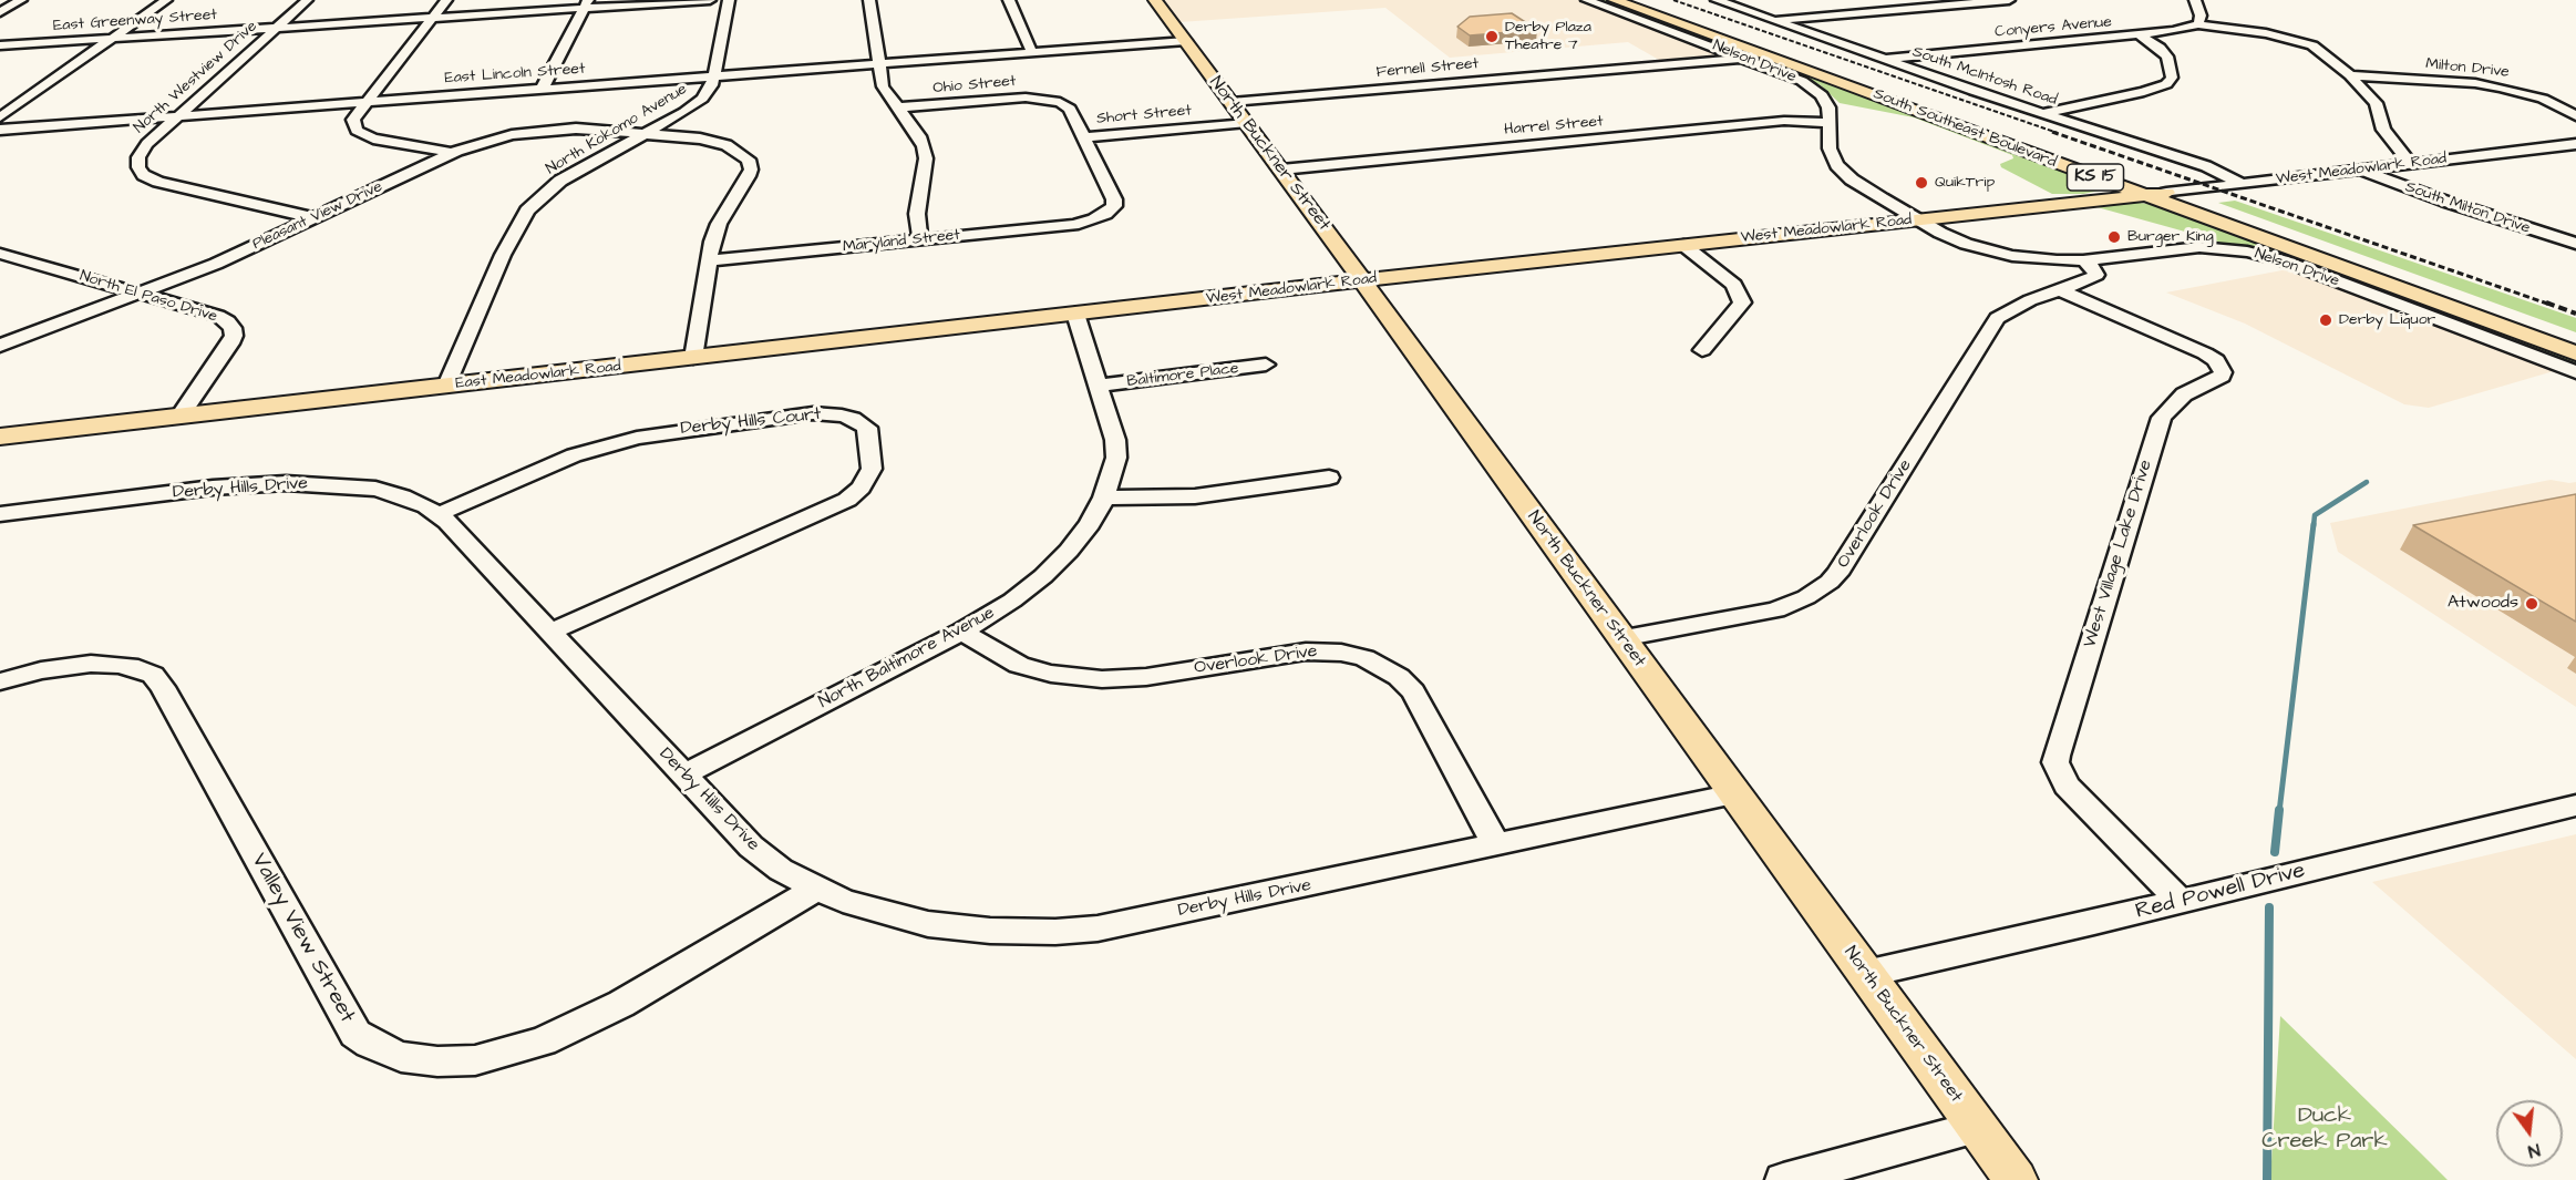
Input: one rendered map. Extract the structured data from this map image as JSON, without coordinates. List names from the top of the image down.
{
  "streets": {
    "main road": [
      "South Southeast Boulevard",
      "North Buckner Street",
      "West Meadowlark Road",
      "KS 15",
      "East Meadowlark Road"
    ],
    "street": [
      "East Greenway Street",
      "Conyers Avenue",
      "Nelson Drive",
      "Fernell Street",
      "Milton Drive",
      "East Lincoln Street",
      "South McIntosh Road",
      "North Westview Drive",
      "Ohio Street",
      "Short Street",
      "Harrel Street",
      "North Kokomo Avenue",
      "South Milton Drive",
      "Pleasant View Drive",
      "Maryland Street",
      "North El Paso Drive",
      "Baltimore Place",
      "Derby Hills Court",
      "Derby Hills Drive",
      "Overlook Drive",
      "West Village Lake Drive",
      "North Baltimore Avenue",
      "Red Powell Drive",
      "Valley View Street"
    ]
  },
  "crossings": [
    ["East Greenway Street", "North Westview Drive"],
    ["Conyers Avenue", "Milton Drive"],
    ["Conyers Avenue", "South McIntosh Road"],
    ["Conyers Avenue", "West Meadowlark Road"],
    ["Nelson Drive", "Fernell Street"],
    ["Nelson Drive", "Harrel Street"],
    ["Nelson Drive", "West Meadowlark Road"],
    ["Nelson Drive", "Overlook Drive"],
    ["Fernell Street", "Short Street"],
    ["Fernell Street", "North Buckner Street"],
    ["East Lincoln Street", "North Westview Drive"],
    ["East Lincoln Street", "North Kokomo Avenue"],
    ["East Lincoln Street", "North Buckner Street"],
    ["South McIntosh Road", "West Meadowlark Road"],
    ["North Westview Drive", "Pleasant View Drive"],
    ["Ohio Street", "Short Street"],
    ["Ohio Street", "Maryland Street"],
    ["Short Street", "North Buckner Street"],
    ["Short Street", "Maryland Street"],
    ["Harrel Street", "North Buckner Street"],
    ["South Southeast Boulevard", "West Meadowlark Road"],
    ["North Kokomo Avenue", "Pleasant View Drive"],
    ["North Kokomo Avenue", "East Meadowlark Road"],
    ["North Buckner Street", "West Meadowlark Road"],
    ["North Buckner Street", "Derby Hills Drive"],
    ["North Buckner Street", "Overlook Drive"],
    ["North Buckner Street", "Red Powell Drive"],
    ["West Meadowlark Road", "South Milton Drive"],
    ["West Meadowlark Road", "East Meadowlark Road"],
    ["West Meadowlark Road", "North Baltimore Avenue"],
    ["Pleasant View Drive", "Maryland Street"],
    ["Pleasant View Drive", "North El Paso Drive"],
    ["North El Paso Drive", "East Meadowlark Road"],
    ["East Meadowlark Road", "North Baltimore Avenue"],
    ["Baltimore Place", "North Baltimore Avenue"],
    ["Derby Hills Court", "Derby Hills Drive"],
    ["Derby Hills Drive", "Overlook Drive"],
    ["Derby Hills Drive", "North Baltimore Avenue"],
    ["Derby Hills Drive", "Valley View Street"],
    ["Overlook Drive", "West Village Lake Drive"],
    ["Overlook Drive", "North Baltimore Avenue"],
    ["West Village Lake Drive", "Red Powell Drive"]
  ],
  "parks": ["Duck Creek Park"],
  "places": [
    "Derby Plaza Theatre 7",
    "QuikTrip",
    "Burger King",
    "Derby Liquor",
    "Atwoods"
  ],
  "north": "bottom"
}
